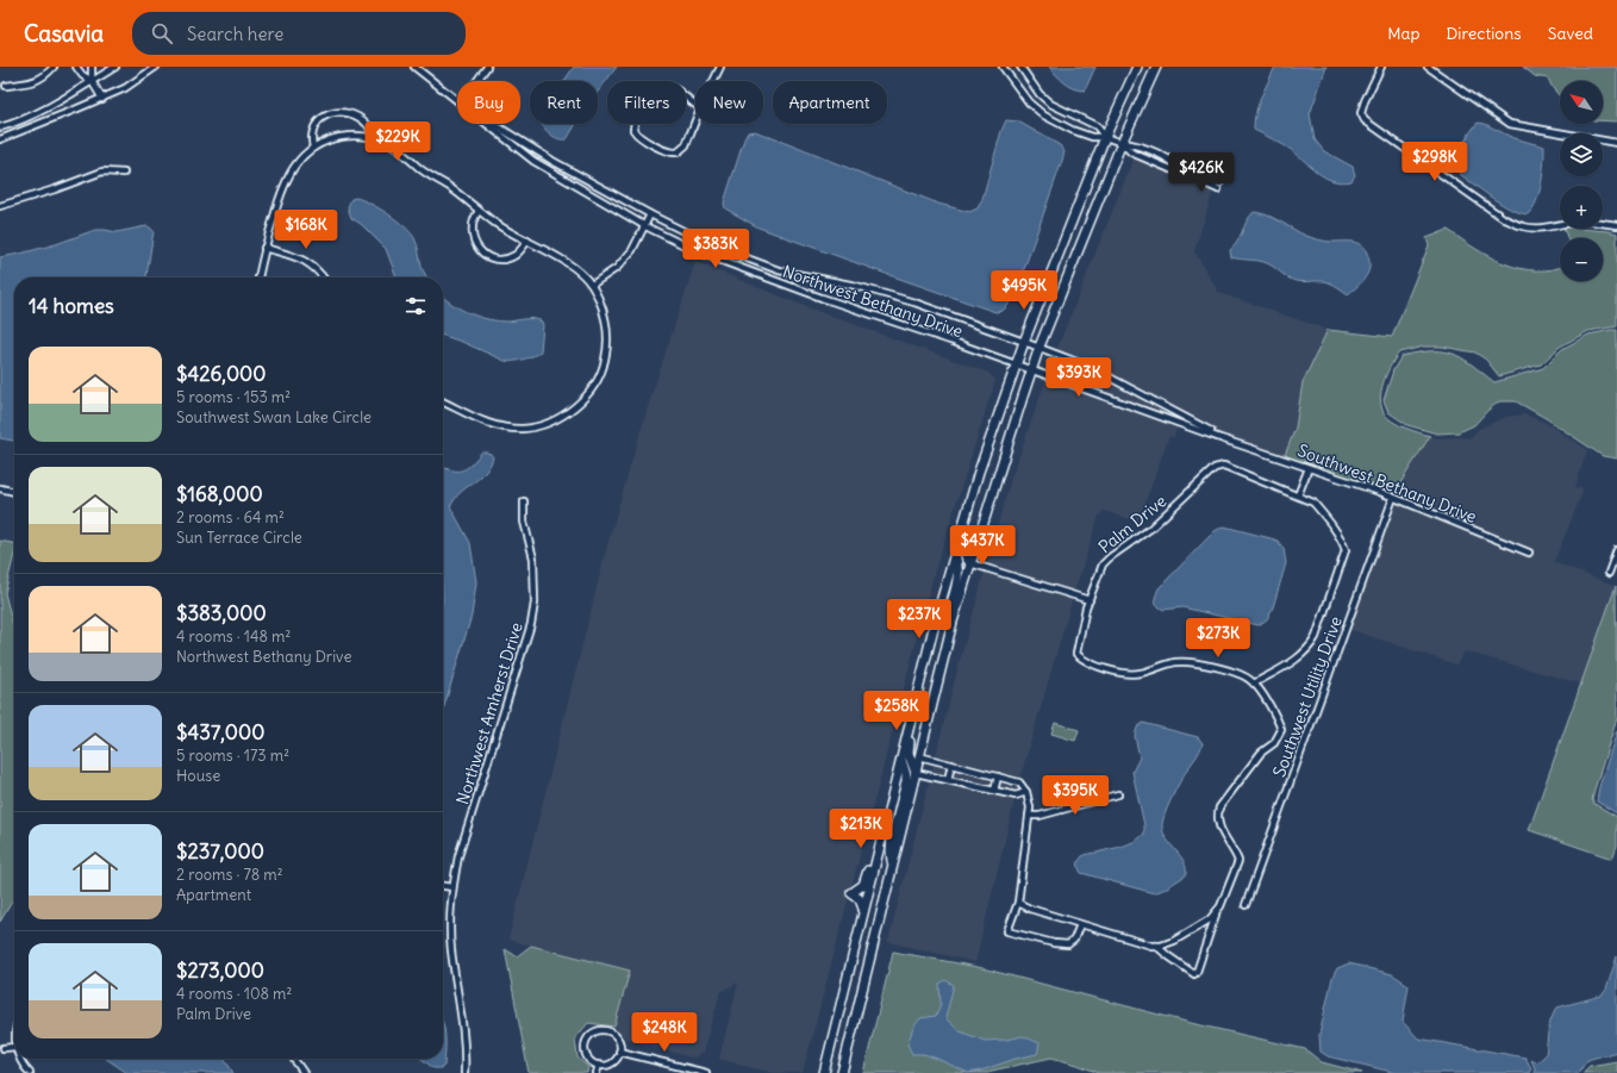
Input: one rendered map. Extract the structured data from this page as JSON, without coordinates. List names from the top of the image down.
{
  "streets": {
    "street": [
      "Northwest Bethany Drive",
      "Southwest Bethany Drive",
      "Palm Drive",
      "Southwest Utility Drive",
      "Northwest Amherst Drive"
    ]
  },
  "crossings": [
    ["Northwest Bethany Drive", "Southwest Bethany Drive"],
    ["Southwest Bethany Drive", "Southwest Utility Drive"]
  ],
  "north": "top left",
  "page": {
    "header": "Casavia",
    "search": "Search here",
    "nav": ["Map", "Directions", "Saved"],
    "map_buttons": ["+", "−"],
    "chip": [
      "Buy",
      "Rent",
      "Filters",
      "New",
      "Apartment"
    ],
    "price": [
      "$229K",
      "$298K",
      "$426K",
      "$168K",
      "$383K",
      "$495K",
      "$393K",
      "$437K",
      "$237K",
      "$273K",
      "$258K",
      "$395K",
      "$213K",
      "$248K"
    ],
    "heading": "14 homes",
    "list": [
      {
        "name": "$426,000",
        "note": "5 rooms · 153 m² · Southwest Swan Lake Circle"
      },
      {
        "name": "$168,000",
        "note": "2 rooms · 64 m² · Sun Terrace Circle"
      },
      {
        "name": "$383,000",
        "note": "4 rooms · 148 m² · Northwest Bethany Drive"
      },
      {
        "name": "$437,000",
        "note": "5 rooms · 173 m² · House"
      },
      {
        "name": "$237,000",
        "note": "2 rooms · 78 m² · Apartment"
      },
      {
        "name": "$273,000",
        "note": "4 rooms · 108 m² · Palm Drive"
      }
    ]
  }
}
